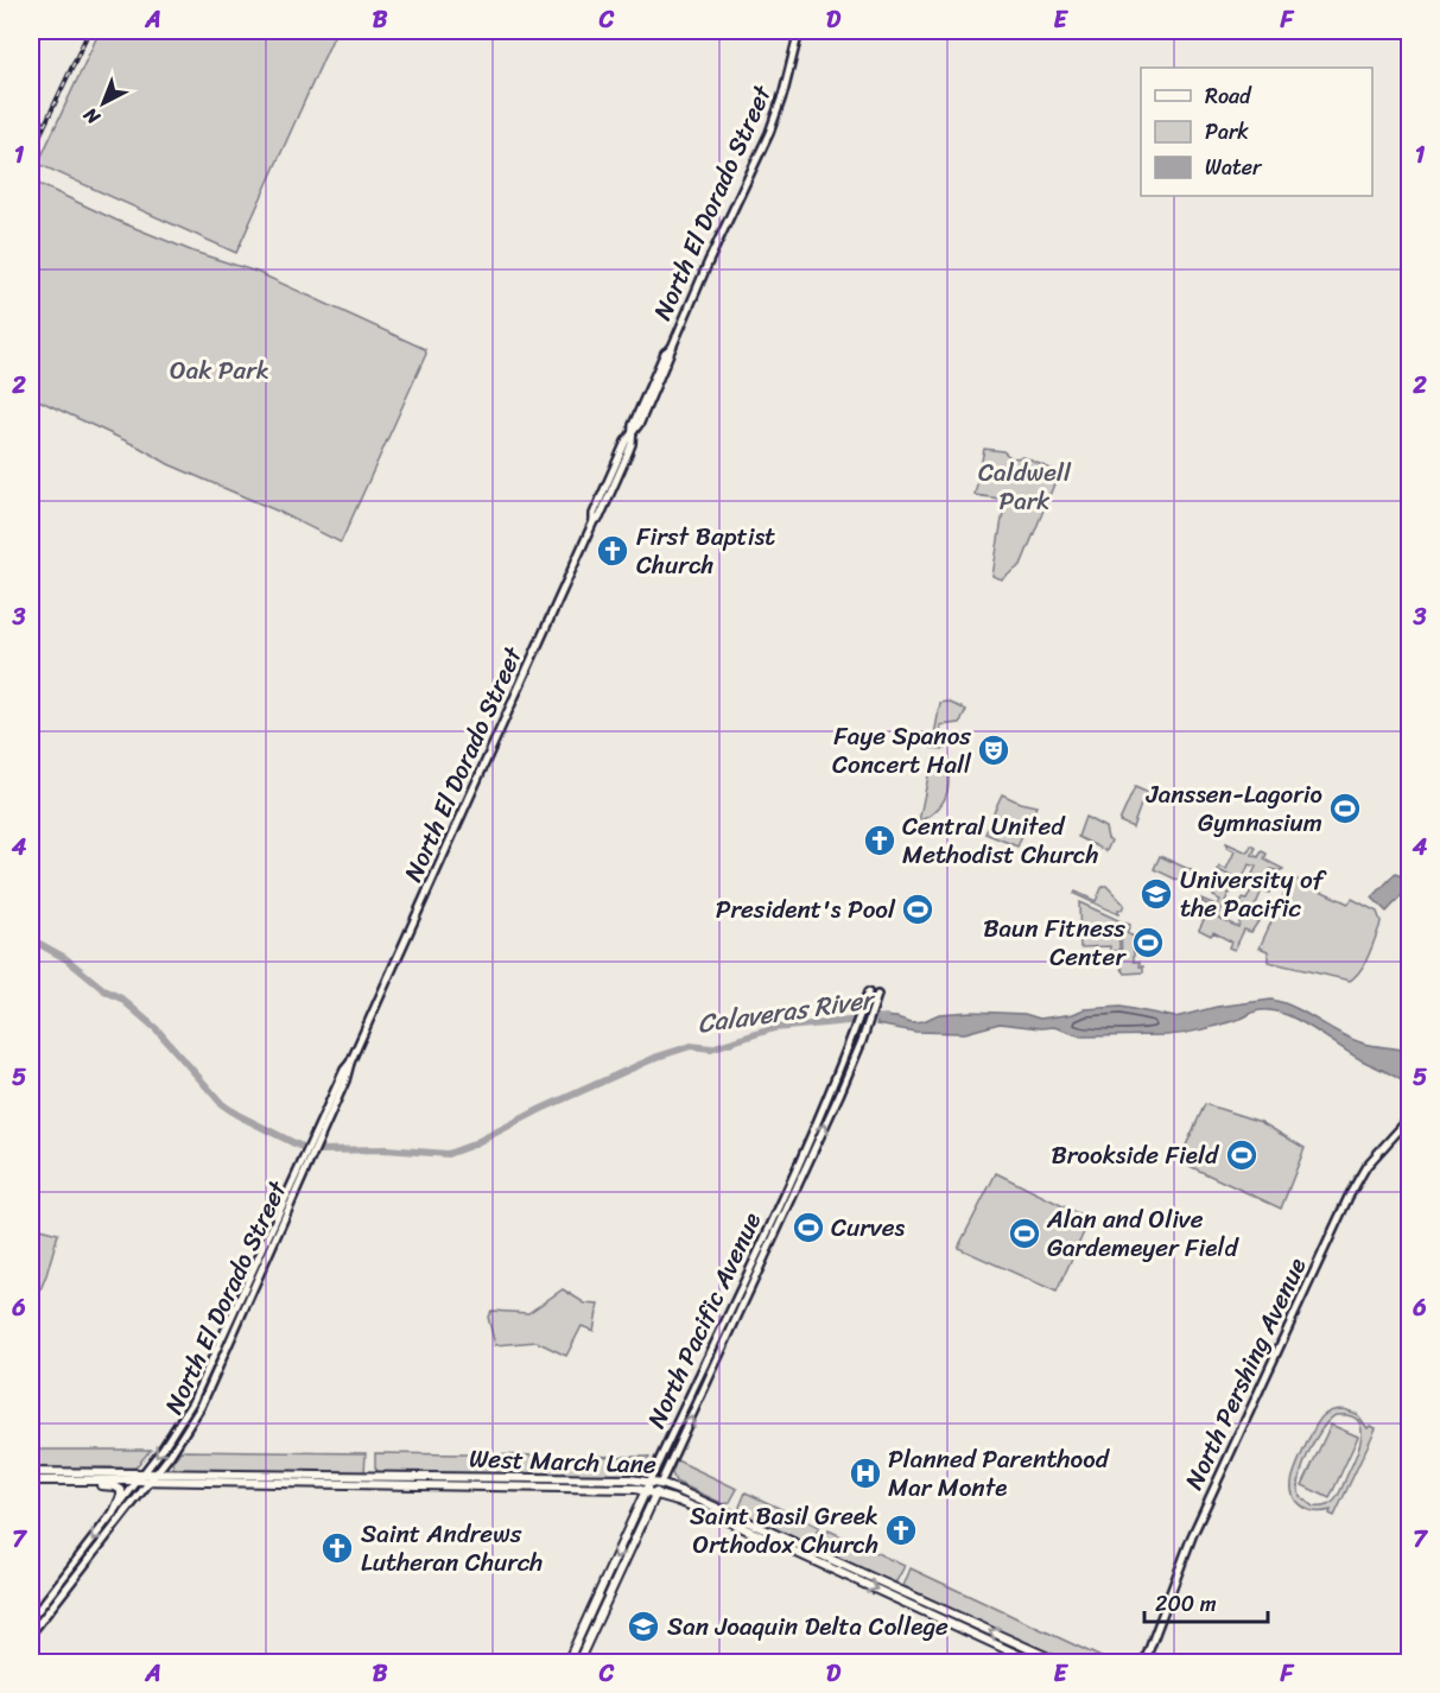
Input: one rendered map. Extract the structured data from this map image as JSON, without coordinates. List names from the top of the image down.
{
  "streets": {
    "main road": [
      "North El Dorado Street",
      "North Pacific Avenue",
      "North Pershing Avenue",
      "West March Lane"
    ]
  },
  "crossings": [
    ["North El Dorado Street", "West March Lane"],
    ["North Pacific Avenue", "West March Lane"]
  ],
  "water": ["Calaveras River"],
  "parks": ["Oak Park", "Caldwell Park"],
  "places": {
    "church": [
      "First Baptist Church",
      "Central United Methodist Church",
      "Saint Basil Greek Orthodox Church",
      "Saint Andrews Lutheran Church"
    ],
    "theatre": ["Faye Spanos Concert Hall"],
    "sports": [
      "Janssen-Lagorio Gymnasium",
      "President's Pool",
      "Baun Fitness Center",
      "Brookside Field",
      "Curves",
      "Alan and Olive Gardemeyer Field"
    ],
    "school or university": ["University of the Pacific", "San Joaquin Delta College"],
    "hospital": ["Planned Parenthood Mar Monte"]
  },
  "legend": ["Road", "Park", "Water"],
  "scale_bar": "200 m",
  "north": "bottom left",
  "grid": {
    "columns": [
      "A",
      "B",
      "C",
      "D",
      "E",
      "F"
    ],
    "rows": [
      "1",
      "2",
      "3",
      "4",
      "5",
      "6",
      "7"
    ]
  }
}
